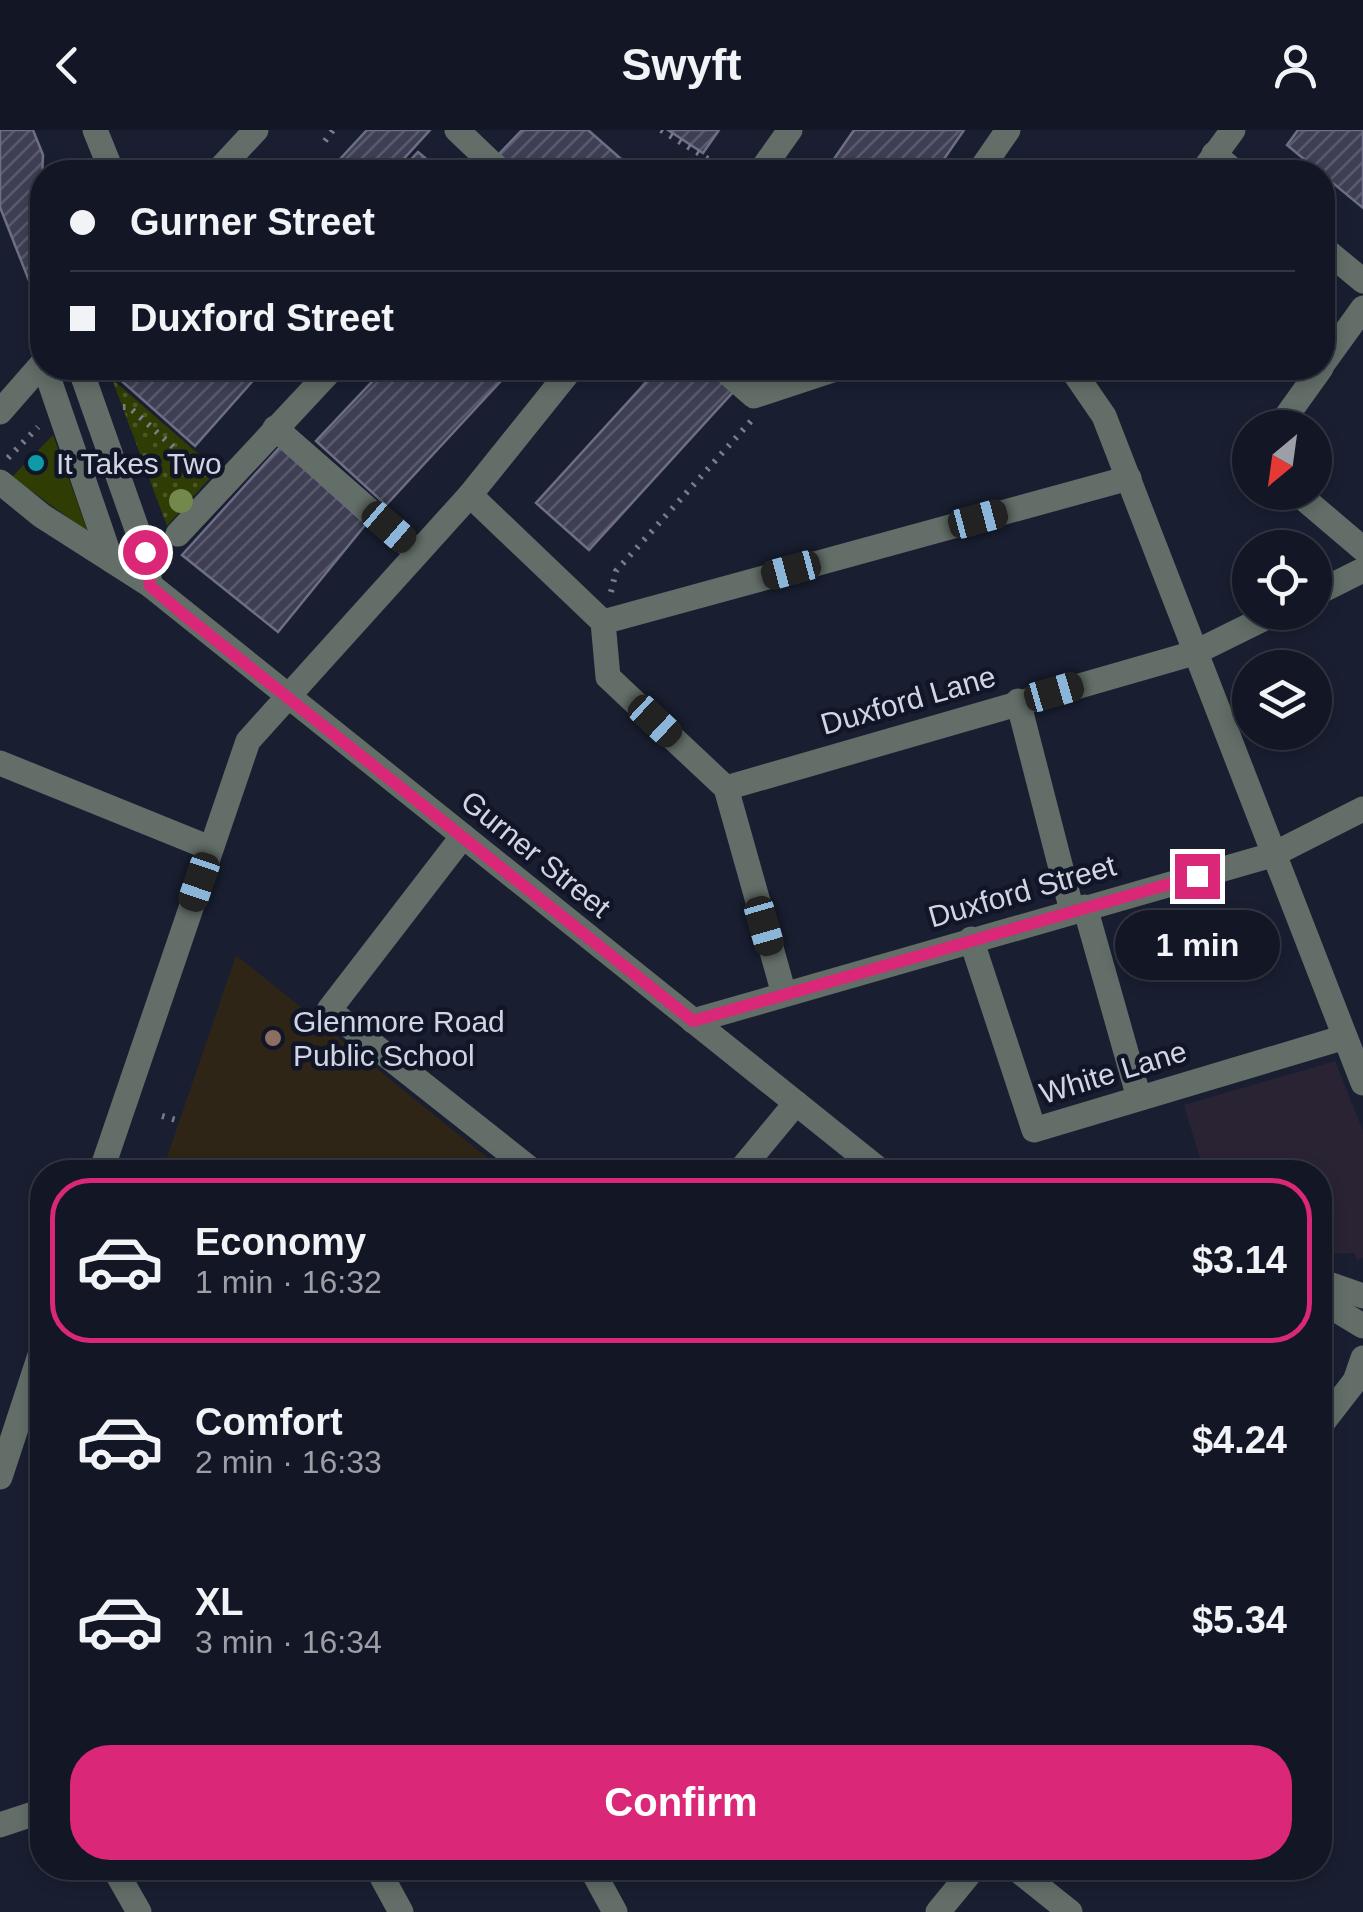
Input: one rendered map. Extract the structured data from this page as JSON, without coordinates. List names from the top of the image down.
{
  "streets": {
    "street": [
      "Duxford Lane",
      "Gurner Street",
      "Duxford Street",
      "White Lane"
    ]
  },
  "crossings": [
    ["Gurner Street", "Duxford Street"],
    ["Duxford Street", "White Lane"]
  ],
  "places": ["It Takes Two", "Glenmore Road Public School"],
  "north": "bottom left",
  "page": {
    "header": "Swyft",
    "banner": ["Gurner Street", "Duxford Street"],
    "bubble": "1 min",
    "list": [
      {
        "name": "Economy",
        "note": "1 min · 16:32",
        "value": "$3.14"
      },
      {
        "name": "Comfort",
        "note": "2 min · 16:33",
        "value": "$4.24"
      },
      {
        "name": "XL",
        "note": "3 min · 16:34",
        "value": "$5.34"
      }
    ],
    "buttons": "Confirm"
  }
}
